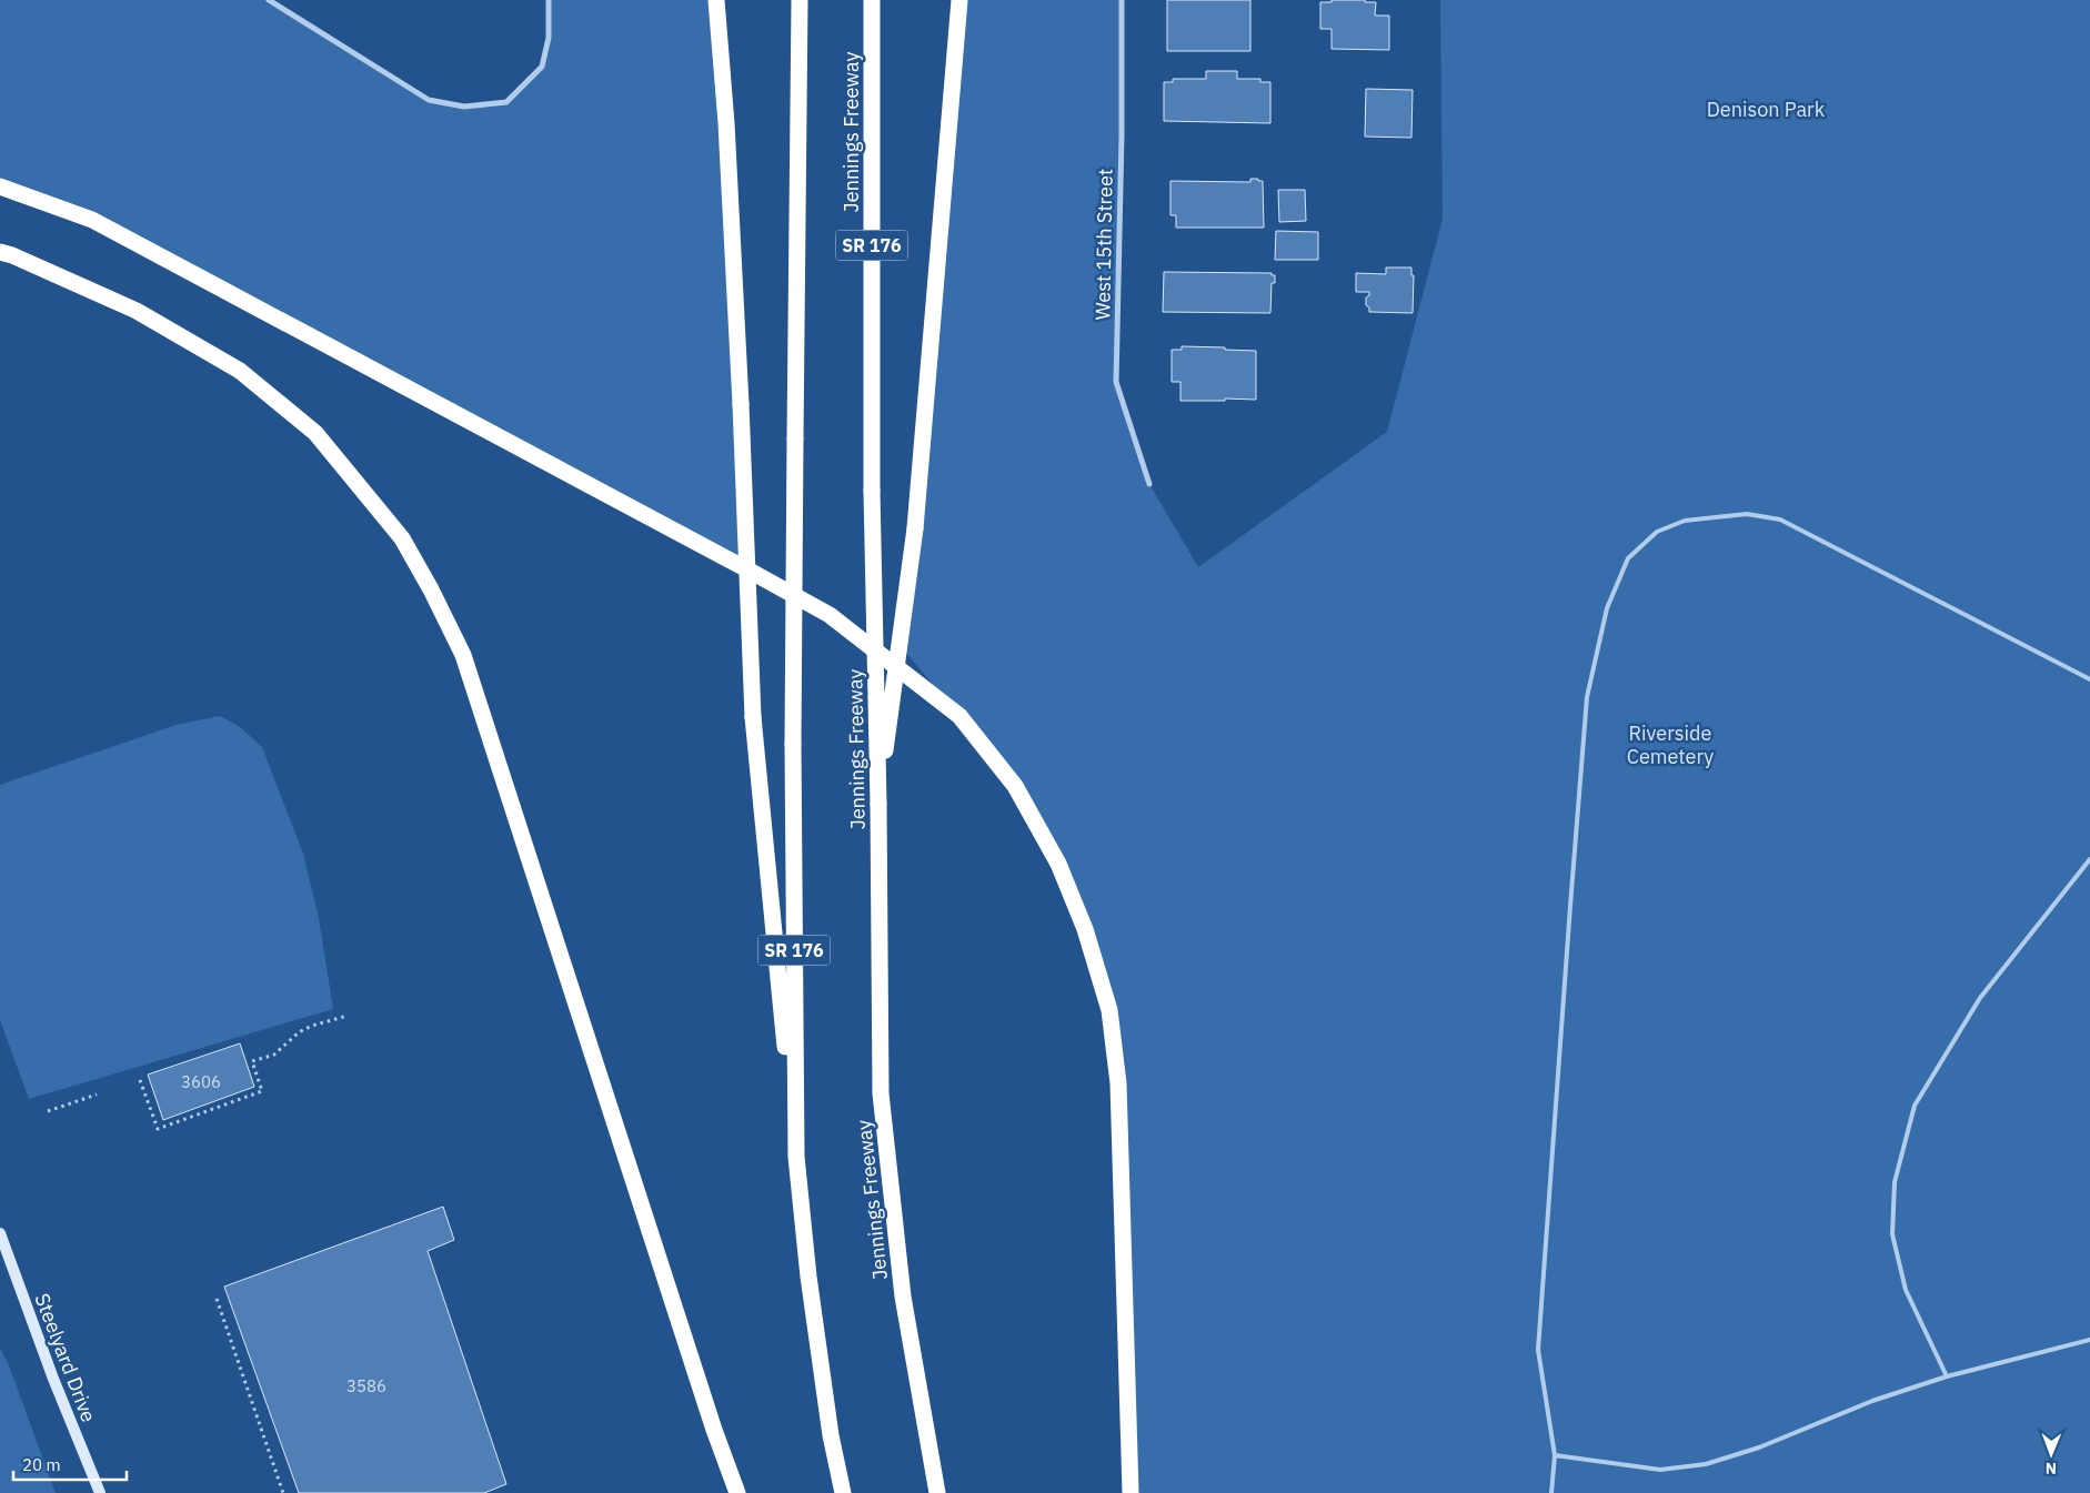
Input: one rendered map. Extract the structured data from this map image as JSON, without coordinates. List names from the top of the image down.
{
  "streets": {
    "highway": ["Jennings Freeway", "SR 176"],
    "street": ["West 15th Street", "Steelyard Drive"]
  },
  "parks": ["Denison Park", "Riverside Cemetery"],
  "house_numbers": ["3606", "3586"],
  "scale_bar": "20 m",
  "north": "bottom"
}
